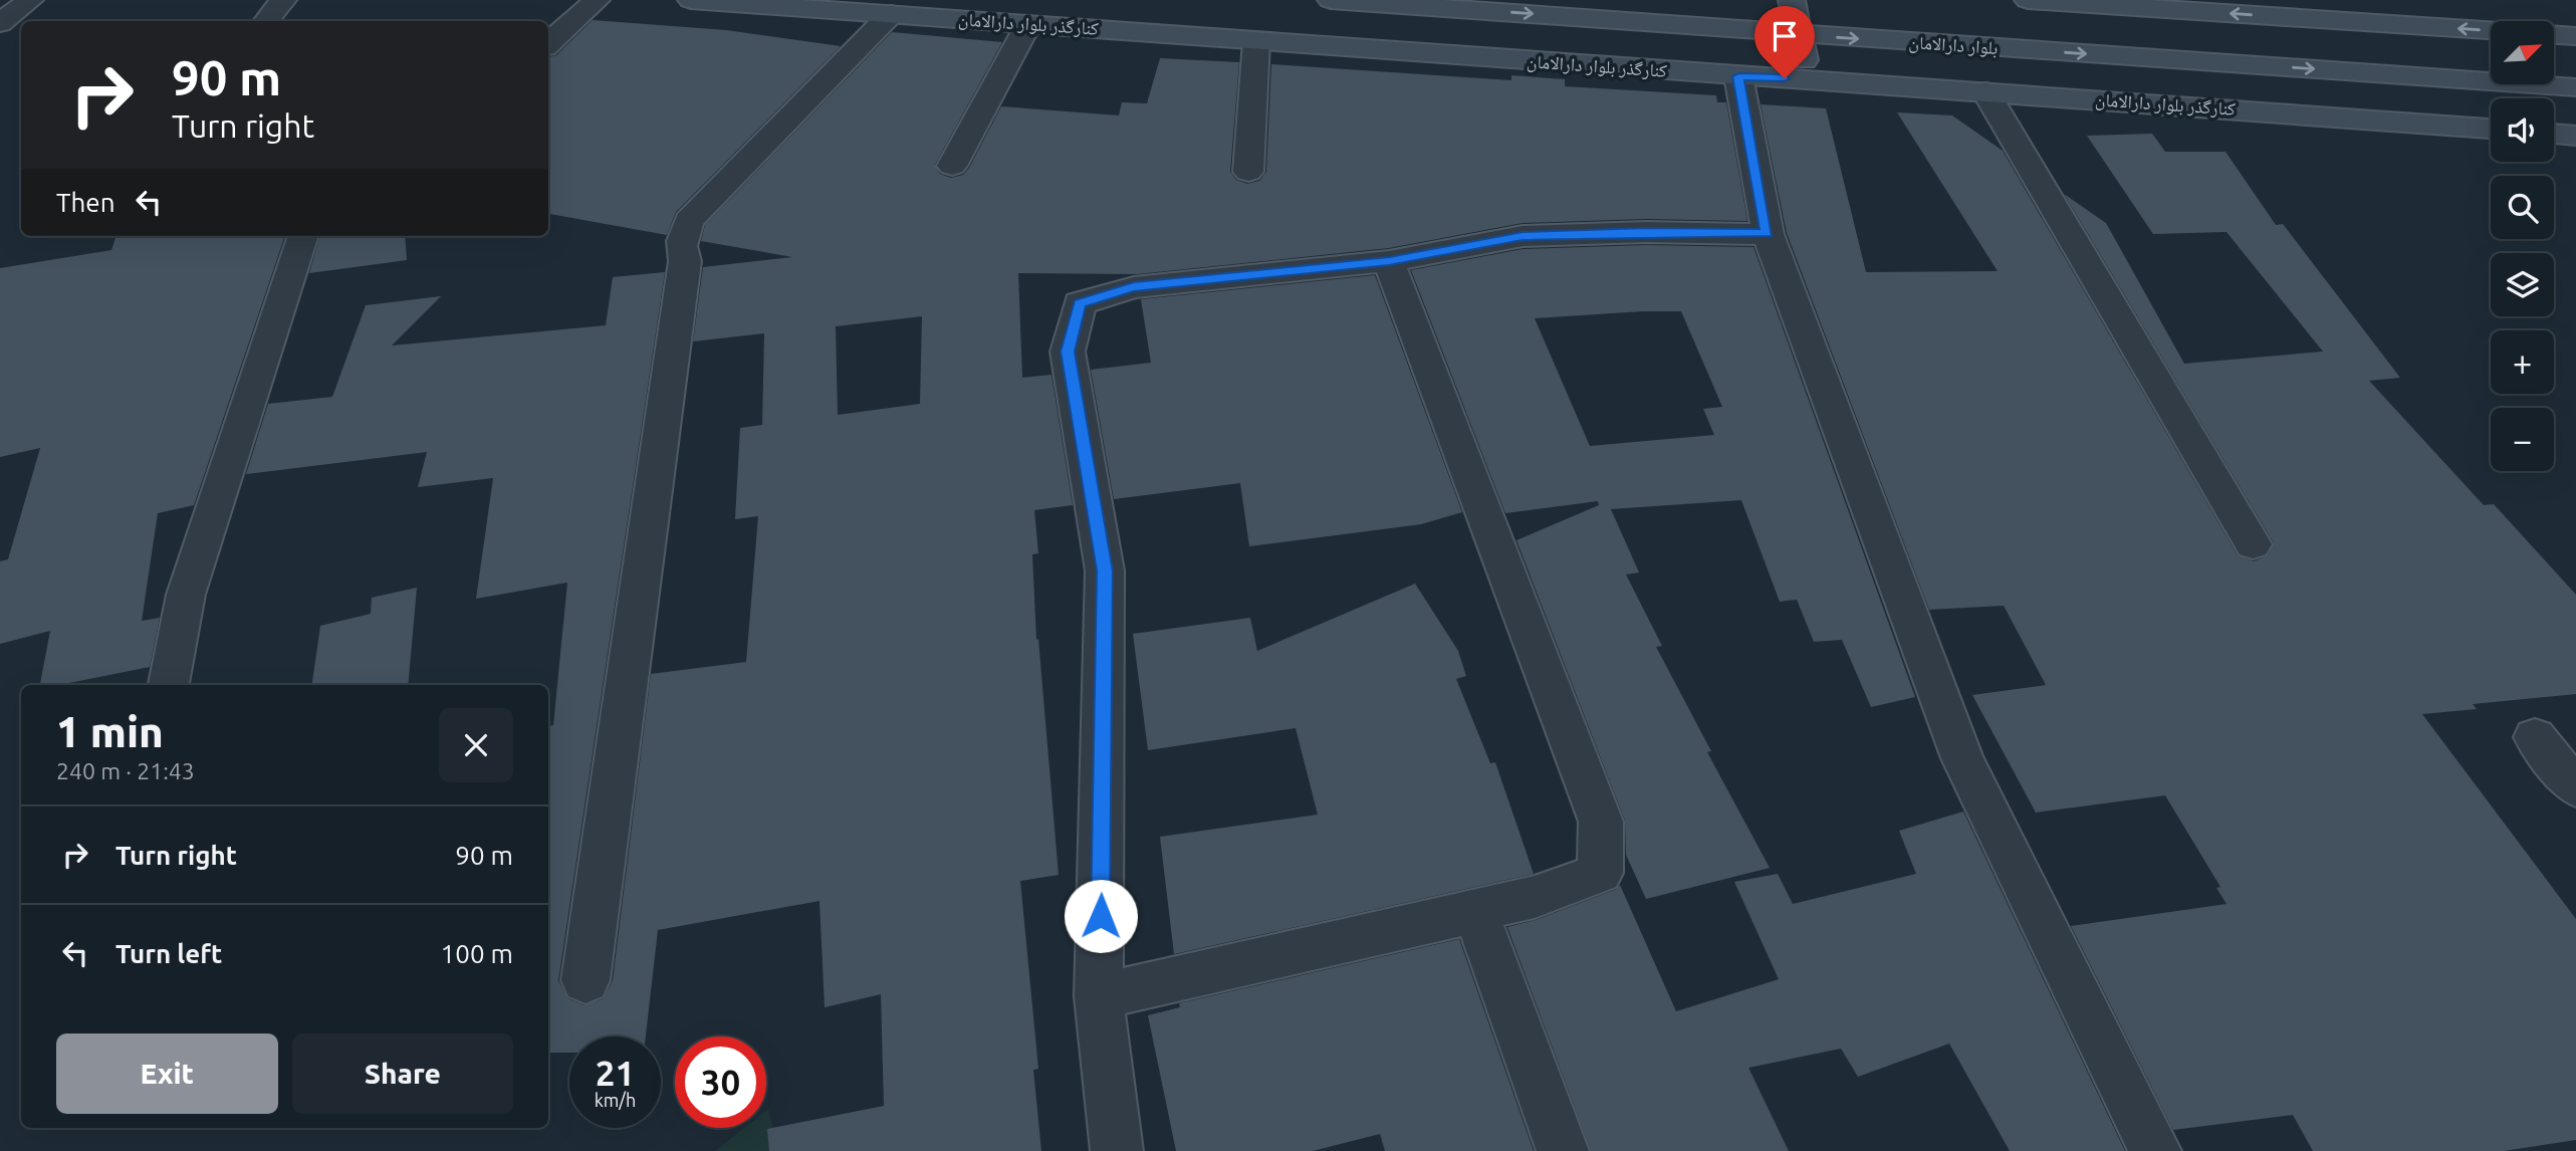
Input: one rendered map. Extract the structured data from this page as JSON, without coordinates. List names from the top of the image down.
{
  "streets": {
    "main road": ["کنارگذر بلوار دارالامان", "بلوار دارالامان"]
  },
  "north": "top right",
  "page": {
    "map_buttons": ["+", "−"],
    "turn": ["90 m", "Turn right"],
    "then": "Then",
    "heading": ["1 min", "240 m · 21:43"],
    "list": [
      {
        "name": "Turn right",
        "value": "90 m"
      },
      {
        "name": "Turn left",
        "value": "100 m"
      }
    ],
    "buttons": ["Exit", "Share"],
    "speed": "21 km/h",
    "limit": "30"
  }
}
